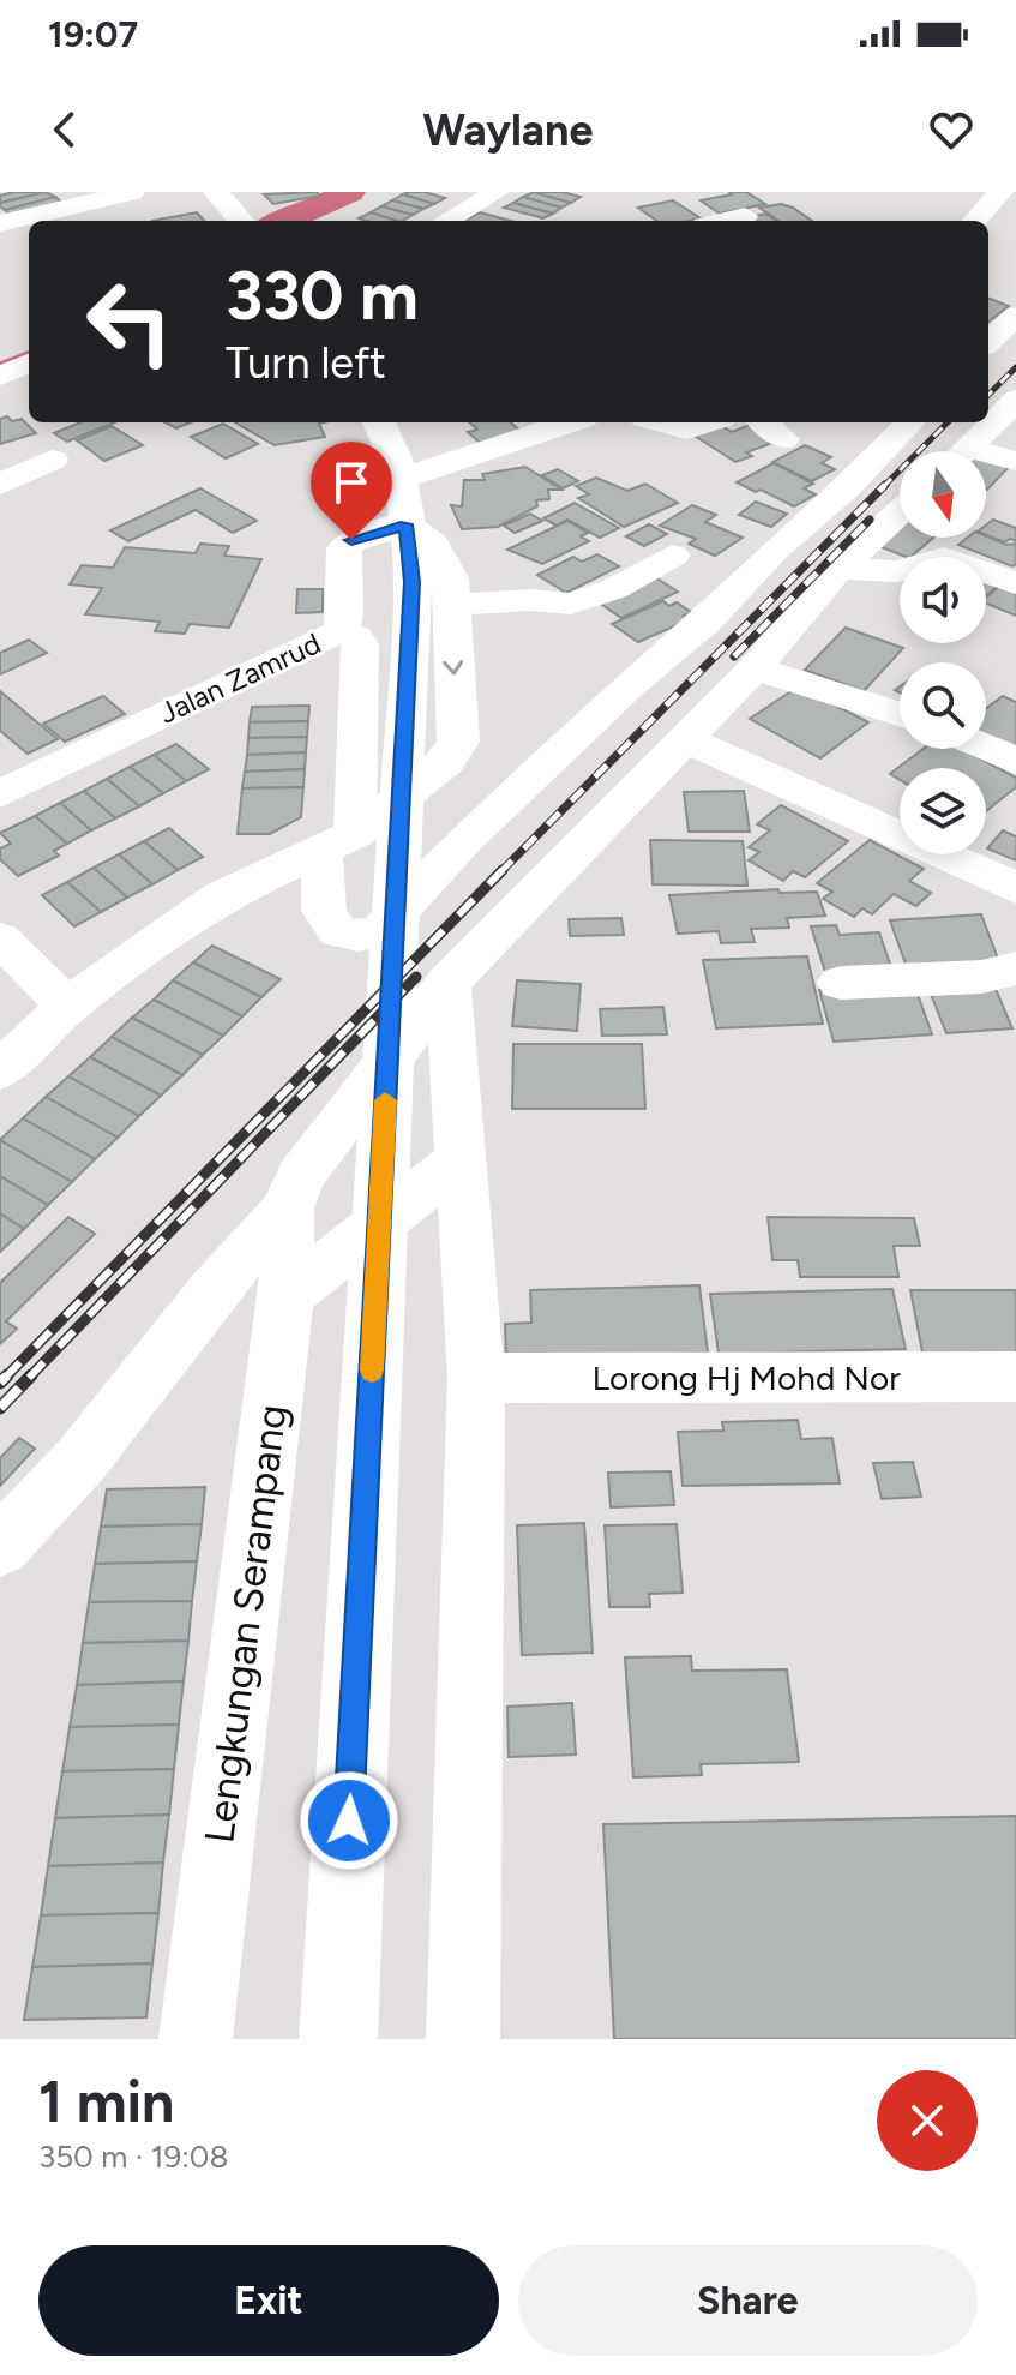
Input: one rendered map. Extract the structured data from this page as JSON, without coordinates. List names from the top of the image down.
{
  "streets": {
    "street": ["Jalan Zamrud", "Lorong Hj Mohd Nor", "Lengkungan Serampang"]
  },
  "north": "bottom",
  "page": {
    "status": "19:07",
    "header": "Waylane",
    "turn": ["330 m", "Turn left"],
    "heading": ["1 min", "350 m · 19:08"],
    "buttons": ["Exit", "Share"]
  }
}
